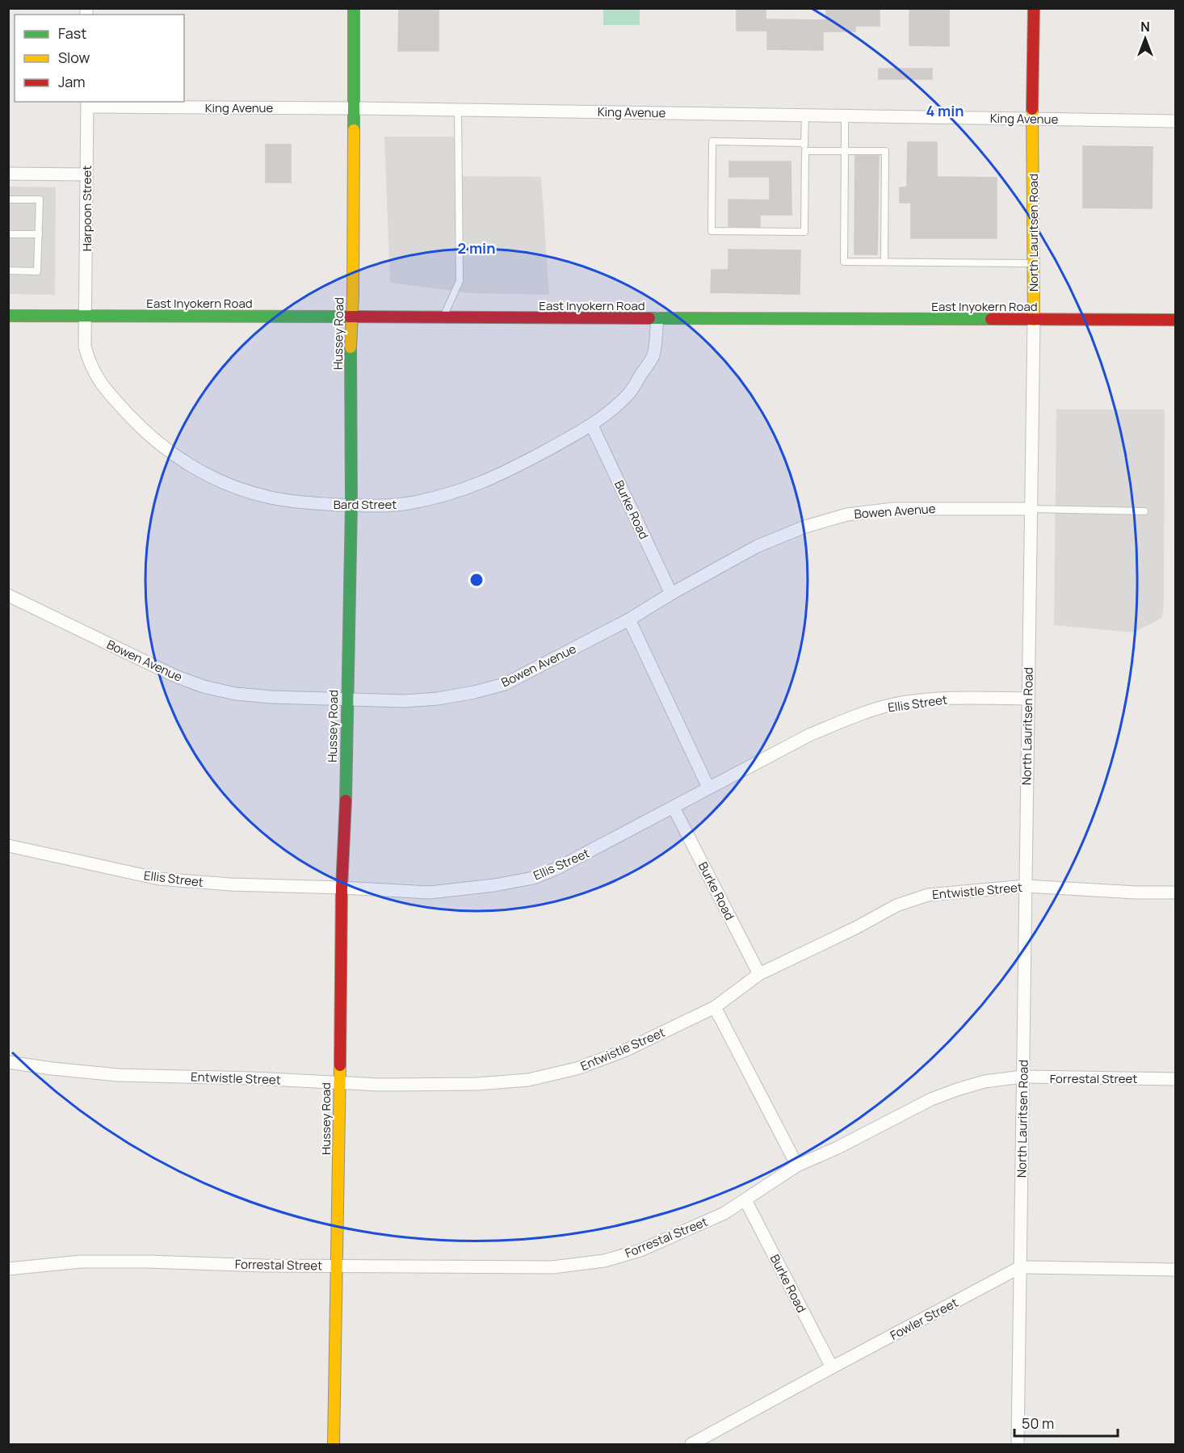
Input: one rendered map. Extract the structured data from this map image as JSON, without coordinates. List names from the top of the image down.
{
  "streets": {
    "street": [
      "King Avenue",
      "Harpoon Street",
      "North Lauritsen Road",
      "East Inyokern Road",
      "Hussey Road",
      "Bard Street",
      "Burke Road",
      "Bowen Avenue",
      "Ellis Street",
      "Entwistle Street",
      "Forrestal Street",
      "Fowler Street"
    ]
  },
  "crossings": [
    ["King Avenue", "Harpoon Street"],
    ["King Avenue", "North Lauritsen Road"],
    ["King Avenue", "Hussey Road"],
    ["Harpoon Street", "East Inyokern Road"],
    ["Harpoon Street", "Bard Street"],
    ["North Lauritsen Road", "East Inyokern Road"],
    ["North Lauritsen Road", "Bowen Avenue"],
    ["North Lauritsen Road", "Ellis Street"],
    ["North Lauritsen Road", "Entwistle Street"],
    ["North Lauritsen Road", "Forrestal Street"],
    ["North Lauritsen Road", "Fowler Street"],
    ["East Inyokern Road", "Hussey Road"],
    ["East Inyokern Road", "Bard Street"],
    ["Hussey Road", "Bard Street"],
    ["Hussey Road", "Bowen Avenue"],
    ["Hussey Road", "Ellis Street"],
    ["Hussey Road", "Entwistle Street"],
    ["Hussey Road", "Forrestal Street"],
    ["Bard Street", "Burke Road"],
    ["Burke Road", "Bowen Avenue"],
    ["Burke Road", "Ellis Street"],
    ["Burke Road", "Entwistle Street"],
    ["Burke Road", "Forrestal Street"],
    ["Burke Road", "Fowler Street"]
  ],
  "legend": ["Fast", "Slow", "Jam"],
  "scale_bar": "50 m",
  "north": "top",
  "rings": ["4 min", "2 min"]
}
